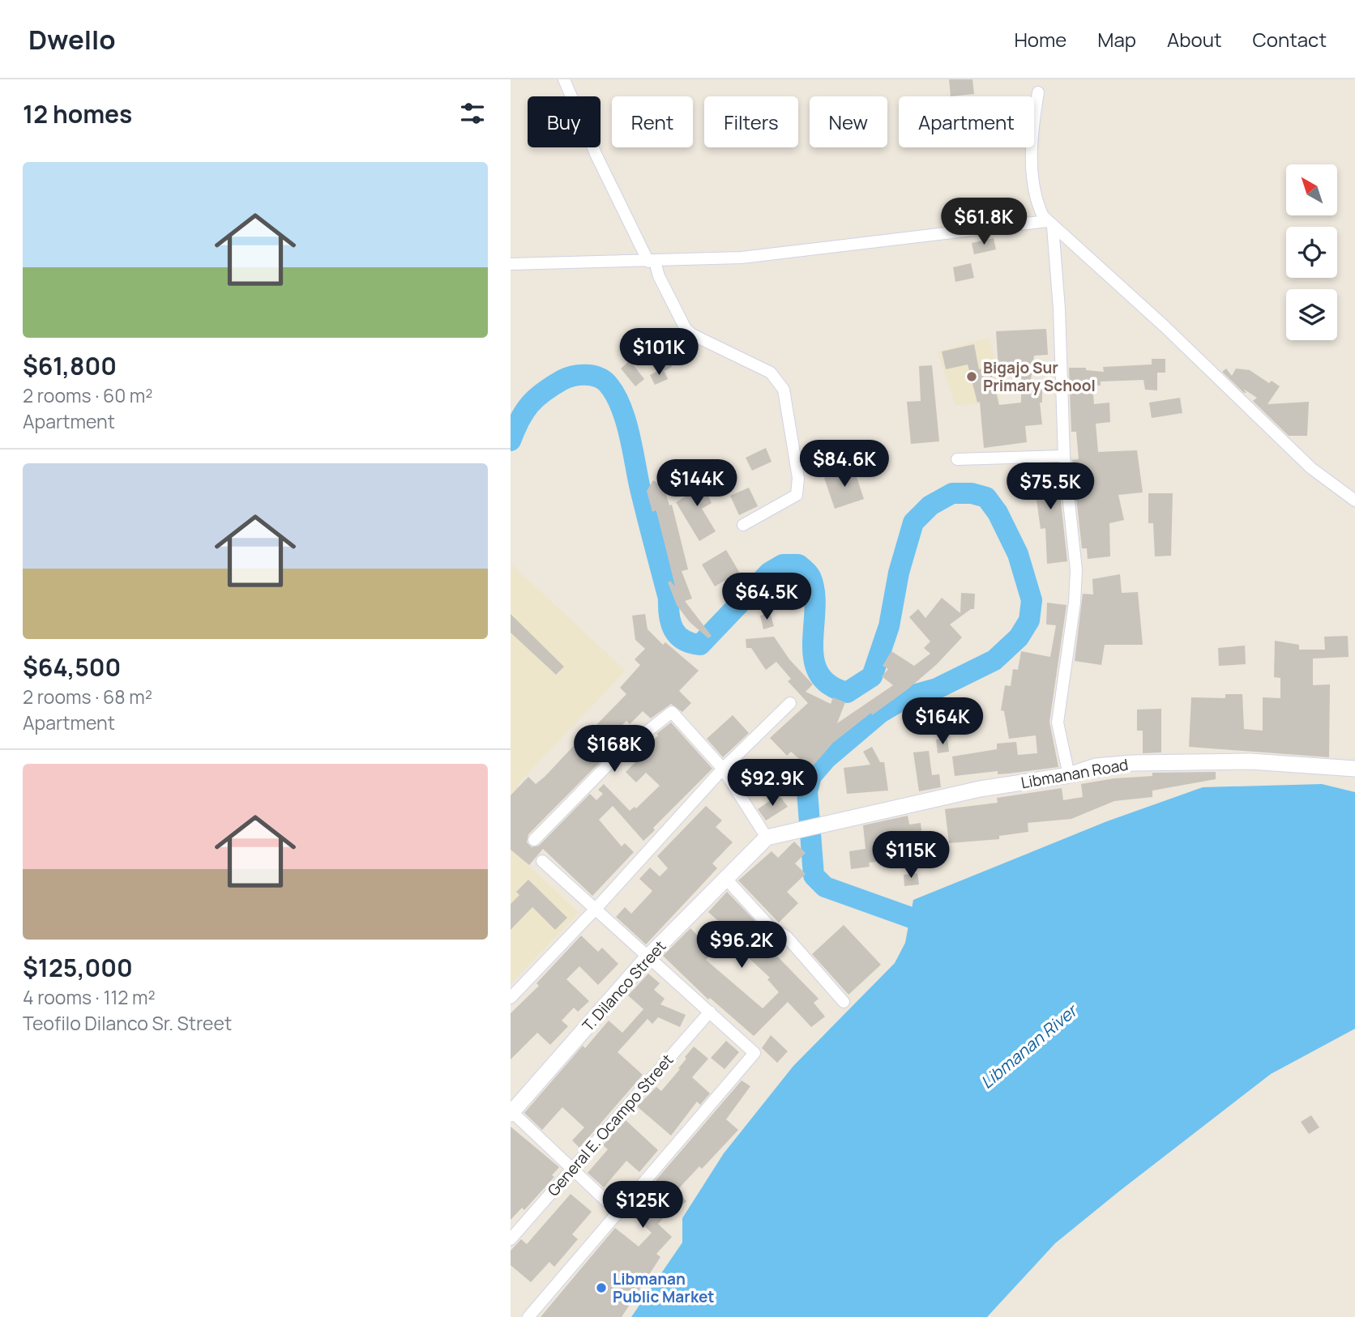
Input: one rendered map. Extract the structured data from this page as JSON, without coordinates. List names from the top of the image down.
{
  "streets": {
    "main road": ["Libmanan Road", "T. Dilanco Street"],
    "street": ["General E. Ocampo Street"]
  },
  "crossings": [
    ["Libmanan Road", "T. Dilanco Street"]
  ],
  "water": ["Libmanan River"],
  "places": ["Bigajo Sur Primary School", "Libmanan Public Market"],
  "north": "top left",
  "page": {
    "header": "Dwello",
    "nav": [
      "Home",
      "Map",
      "About",
      "Contact"
    ],
    "heading": "12 homes",
    "chip": [
      "Buy",
      "Rent",
      "Filters",
      "New",
      "Apartment"
    ],
    "list": [
      {
        "name": "$61,800",
        "note": "2 rooms · 60 m² · Apartment"
      },
      {
        "name": "$64,500",
        "note": "2 rooms · 68 m² · Apartment"
      },
      {
        "name": "$125,000",
        "note": "4 rooms · 112 m² · Teofilo Dilanco Sr. Street"
      }
    ],
    "price": [
      "$61.8K",
      "$101K",
      "$84.6K",
      "$144K",
      "$75.5K",
      "$64.5K",
      "$164K",
      "$168K",
      "$92.9K",
      "$115K",
      "$96.2K",
      "$125K"
    ]
  }
}
